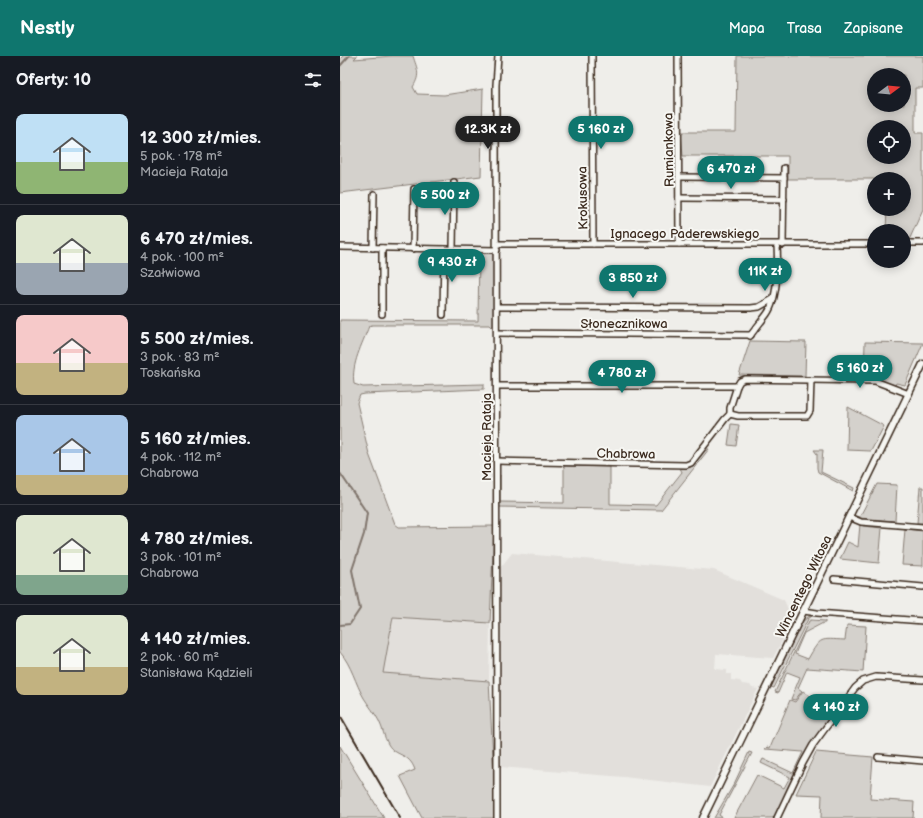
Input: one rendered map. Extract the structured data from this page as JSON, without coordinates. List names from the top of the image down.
{
  "streets": {
    "street": [
      "Rumiankowa",
      "Krokusowa",
      "Ignacego Paderewskiego",
      "Słonecznikowa",
      "Macieja Rataja",
      "Chabrowa",
      "Wincentego Witosa"
    ]
  },
  "crossings": [
    ["Rumiankowa", "Ignacego Paderewskiego"],
    ["Krokusowa", "Ignacego Paderewskiego"],
    ["Ignacego Paderewskiego", "Macieja Rataja"],
    ["Słonecznikowa", "Macieja Rataja"],
    ["Macieja Rataja", "Chabrowa"]
  ],
  "north": "right",
  "page": {
    "header": "Nestly",
    "nav": ["Mapa", "Trasa", "Zapisane"],
    "heading": "Oferty: 10",
    "map_buttons": ["+", "−"],
    "list": [
      {
        "name": "12 300 zł/mies.",
        "note": "5 pok. · 178 m² · Macieja Rataja"
      },
      {
        "name": "6 470 zł/mies.",
        "note": "4 pok. · 100 m² · Szałwiowa"
      },
      {
        "name": "5 500 zł/mies.",
        "note": "3 pok. · 83 m² · Toskańska"
      },
      {
        "name": "5 160 zł/mies.",
        "note": "4 pok. · 112 m² · Chabrowa"
      },
      {
        "name": "4 780 zł/mies.",
        "note": "3 pok. · 101 m² · Chabrowa"
      },
      {
        "name": "4 140 zł/mies.",
        "note": "2 pok. · 60 m² · Stanisława Kądzieli"
      }
    ],
    "price": [
      "12.3K zł",
      "5 160 zł",
      "6 470 zł",
      "5 500 zł",
      "9 430 zł",
      "11K zł",
      "3 850 zł",
      "5 160 zł",
      "4 780 zł",
      "4 140 zł"
    ]
  }
}
